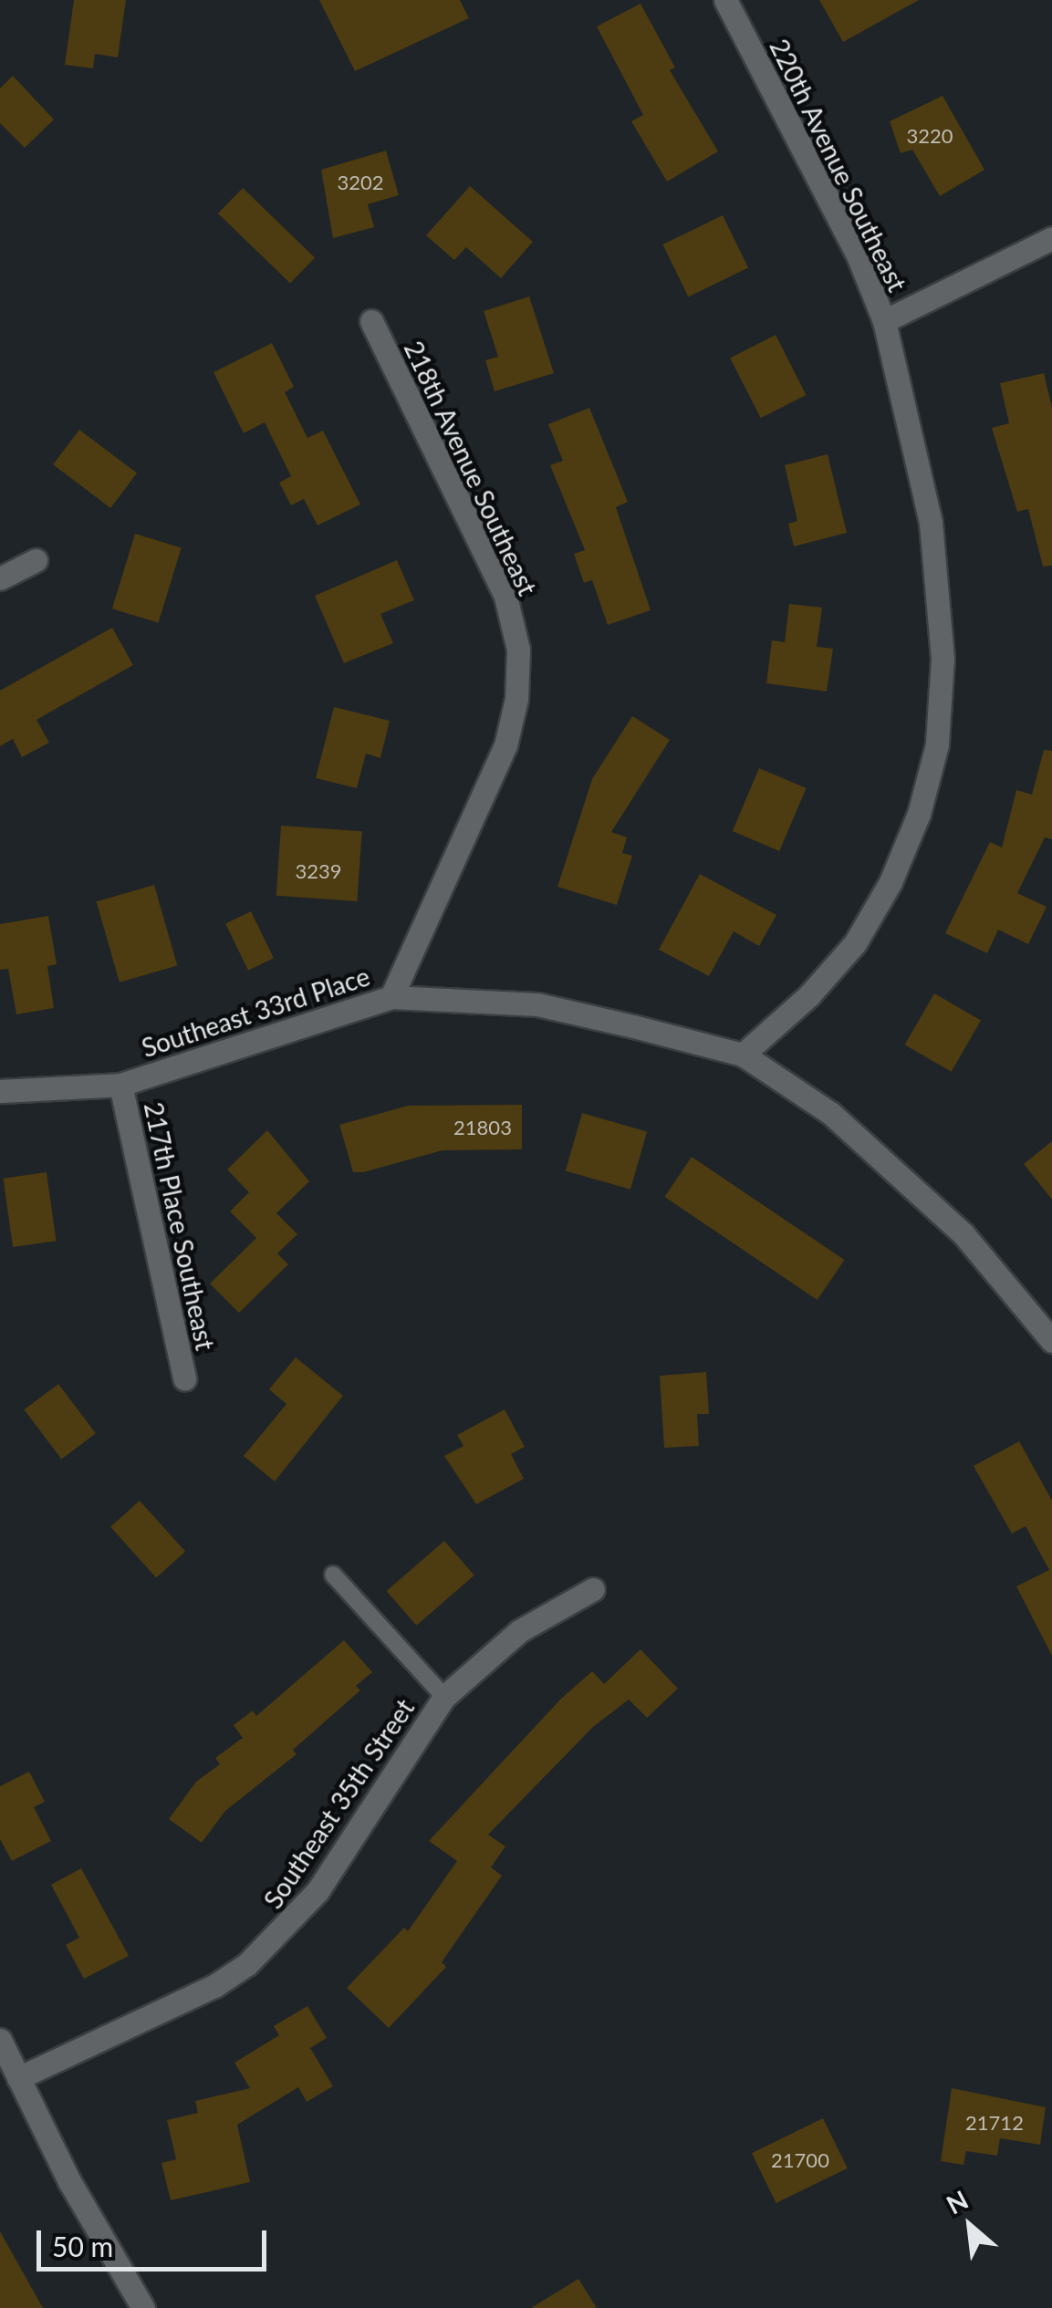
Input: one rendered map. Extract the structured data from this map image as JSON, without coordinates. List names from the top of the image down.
{
  "streets": {
    "street": [
      "220th Avenue Southeast",
      "218th Avenue Southeast",
      "Southeast 33rd Place",
      "217th Place Southeast",
      "Southeast 35th Street"
    ]
  },
  "crossings": [
    ["220th Avenue Southeast", "Southeast 33rd Place"],
    ["218th Avenue Southeast", "Southeast 33rd Place"],
    ["Southeast 33rd Place", "217th Place Southeast"]
  ],
  "house_numbers": [
    "3220",
    "3202",
    "3239",
    "21803",
    "21712",
    "21700"
  ],
  "scale_bar": "50 m",
  "north": "top left"
}
